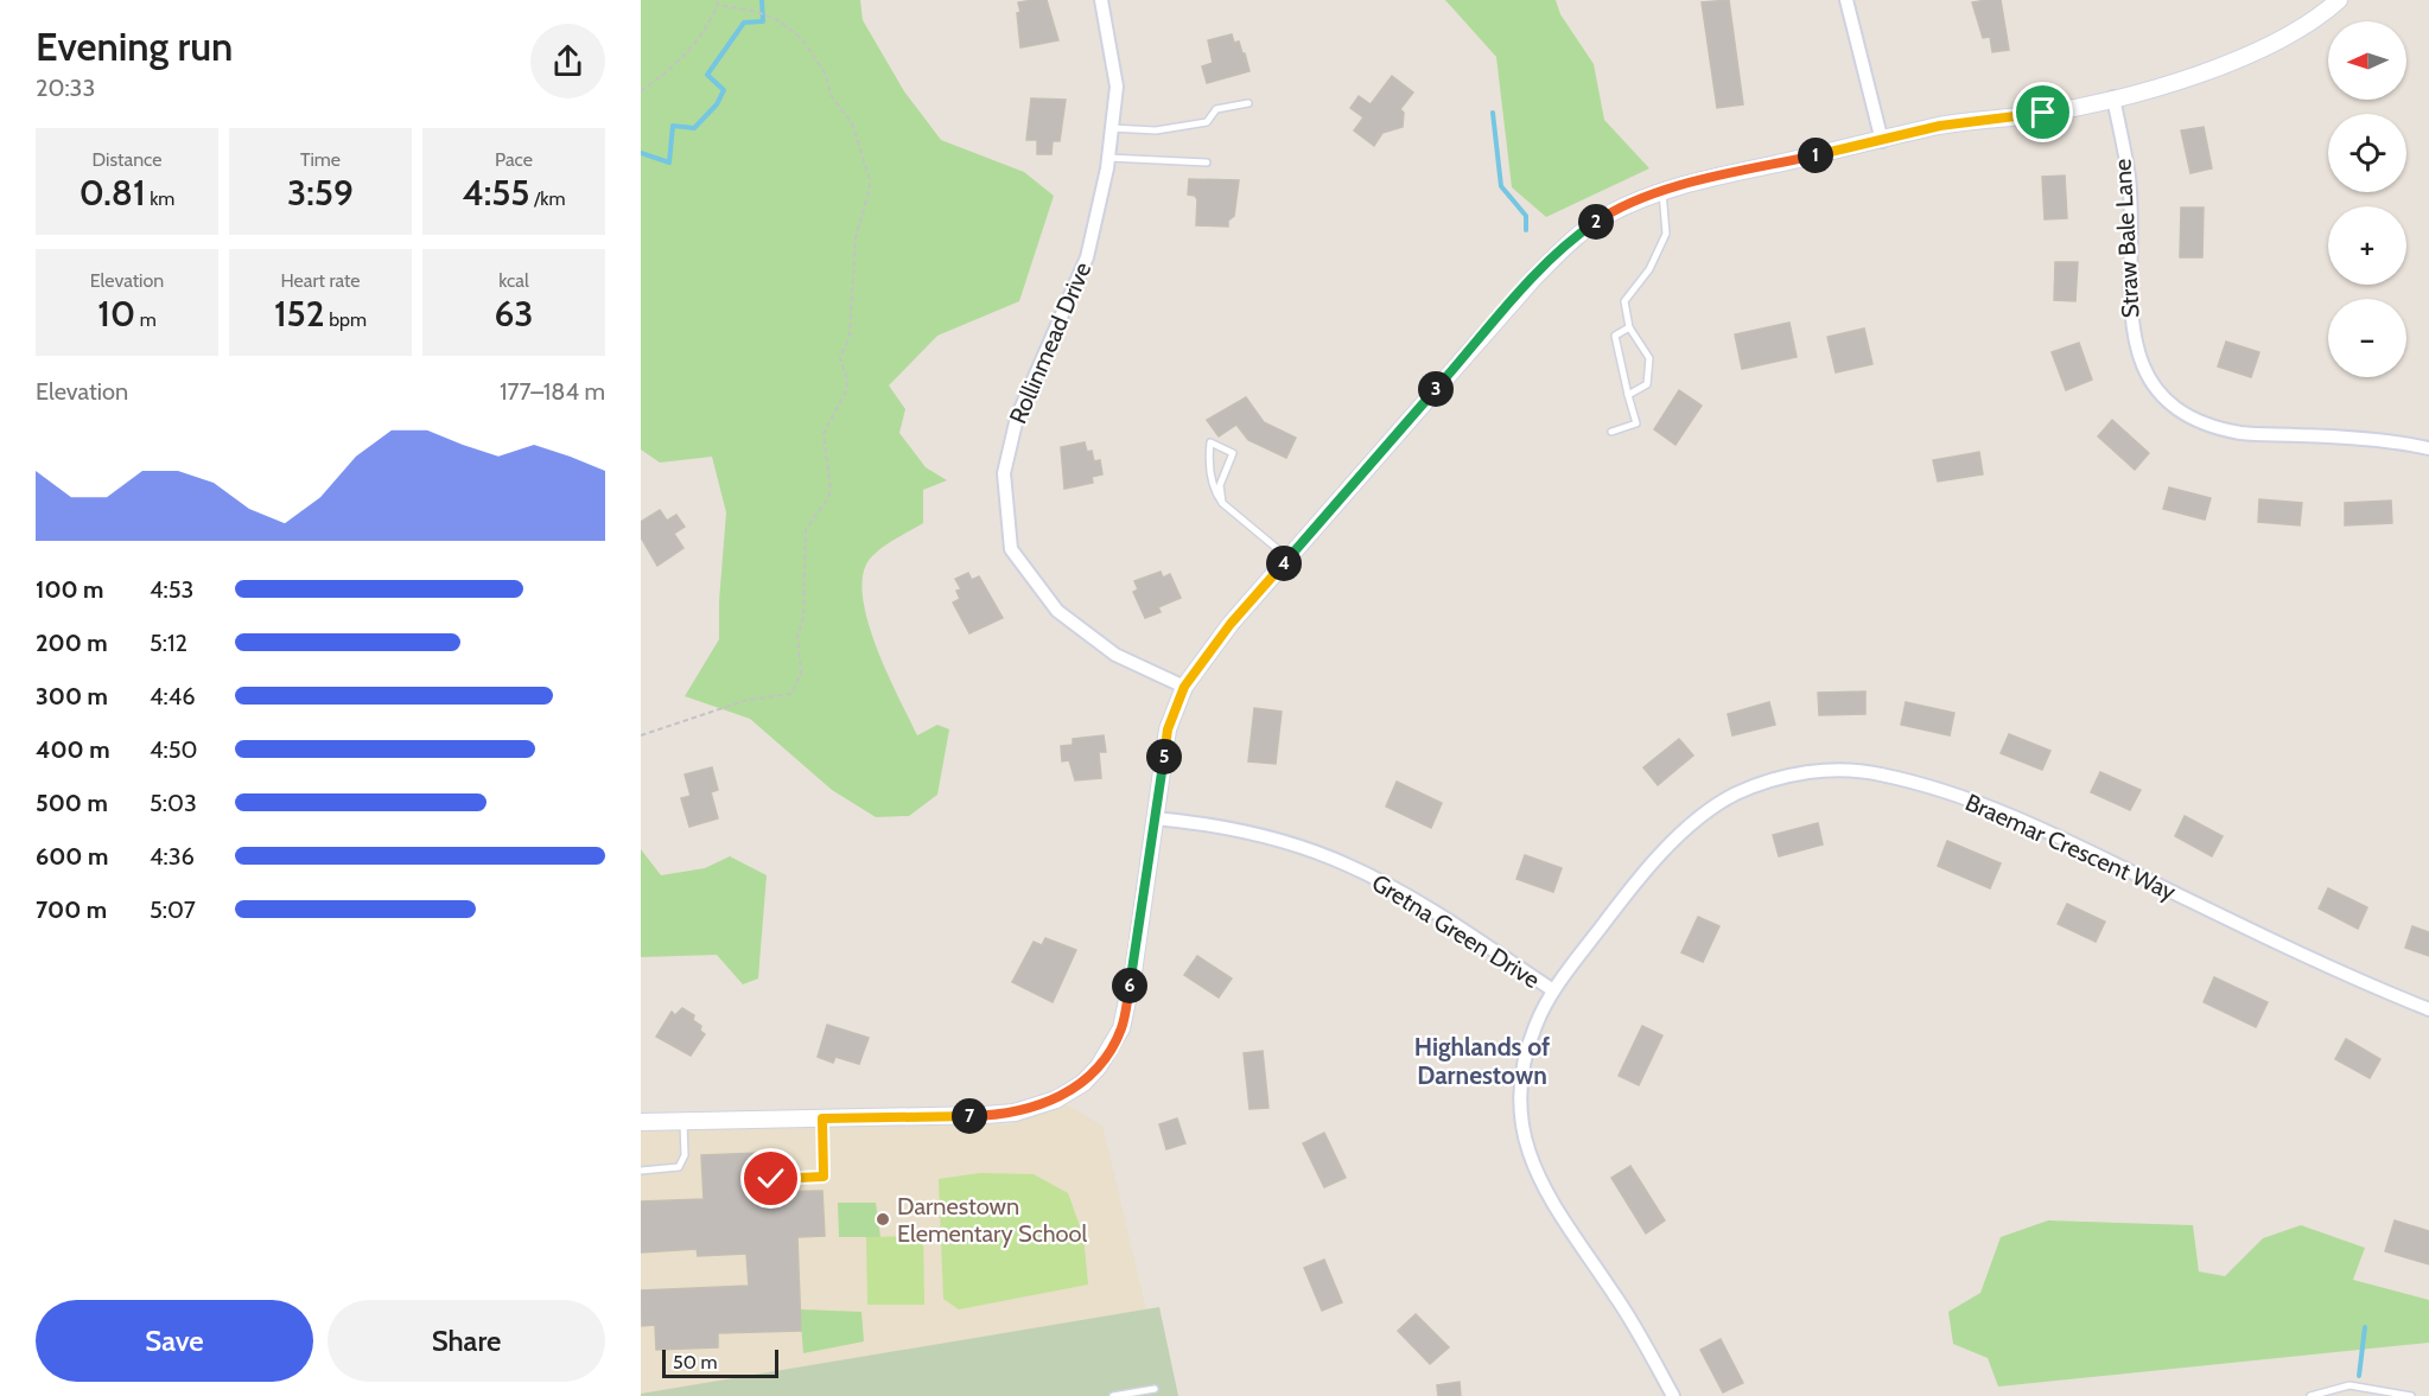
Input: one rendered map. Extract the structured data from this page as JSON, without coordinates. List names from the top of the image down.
{
  "streets": {
    "street": [
      "Straw Bale Lane",
      "Rollinmead Drive",
      "Braemar Crescent Way",
      "Gretna Green Drive"
    ]
  },
  "crossings": [
    ["Braemar Crescent Way", "Gretna Green Drive"]
  ],
  "districts": ["Highlands of Darnestown"],
  "places": ["Darnestown Elementary School"],
  "scale_bar": "50 m",
  "north": "left",
  "page": {
    "heading": ["Evening run", "20:33"],
    "map_buttons": ["+", "−"],
    "stats": [
      ["Distance", "0.81 km"],
      ["Time", "3:59"],
      ["Pace", "4:55 /km"],
      ["Elevation", "10 m"],
      ["Heart rate", "152 bpm"],
      ["kcal", "63"]
    ],
    "pins": [
      "1",
      "2",
      "3",
      "4",
      "5",
      "6",
      "7"
    ],
    "chart": ["Elevation", "177–184 m"],
    "list": [
      {
        "name": "100 m",
        "note": "4:53"
      },
      {
        "name": "200 m",
        "note": "5:12"
      },
      {
        "name": "300 m",
        "note": "4:46"
      },
      {
        "name": "400 m",
        "note": "4:50"
      },
      {
        "name": "500 m",
        "note": "5:03"
      },
      {
        "name": "600 m",
        "note": "4:36"
      },
      {
        "name": "700 m",
        "note": "5:07"
      }
    ],
    "buttons": ["Save", "Share"],
    "scale": "50 m"
  }
}
